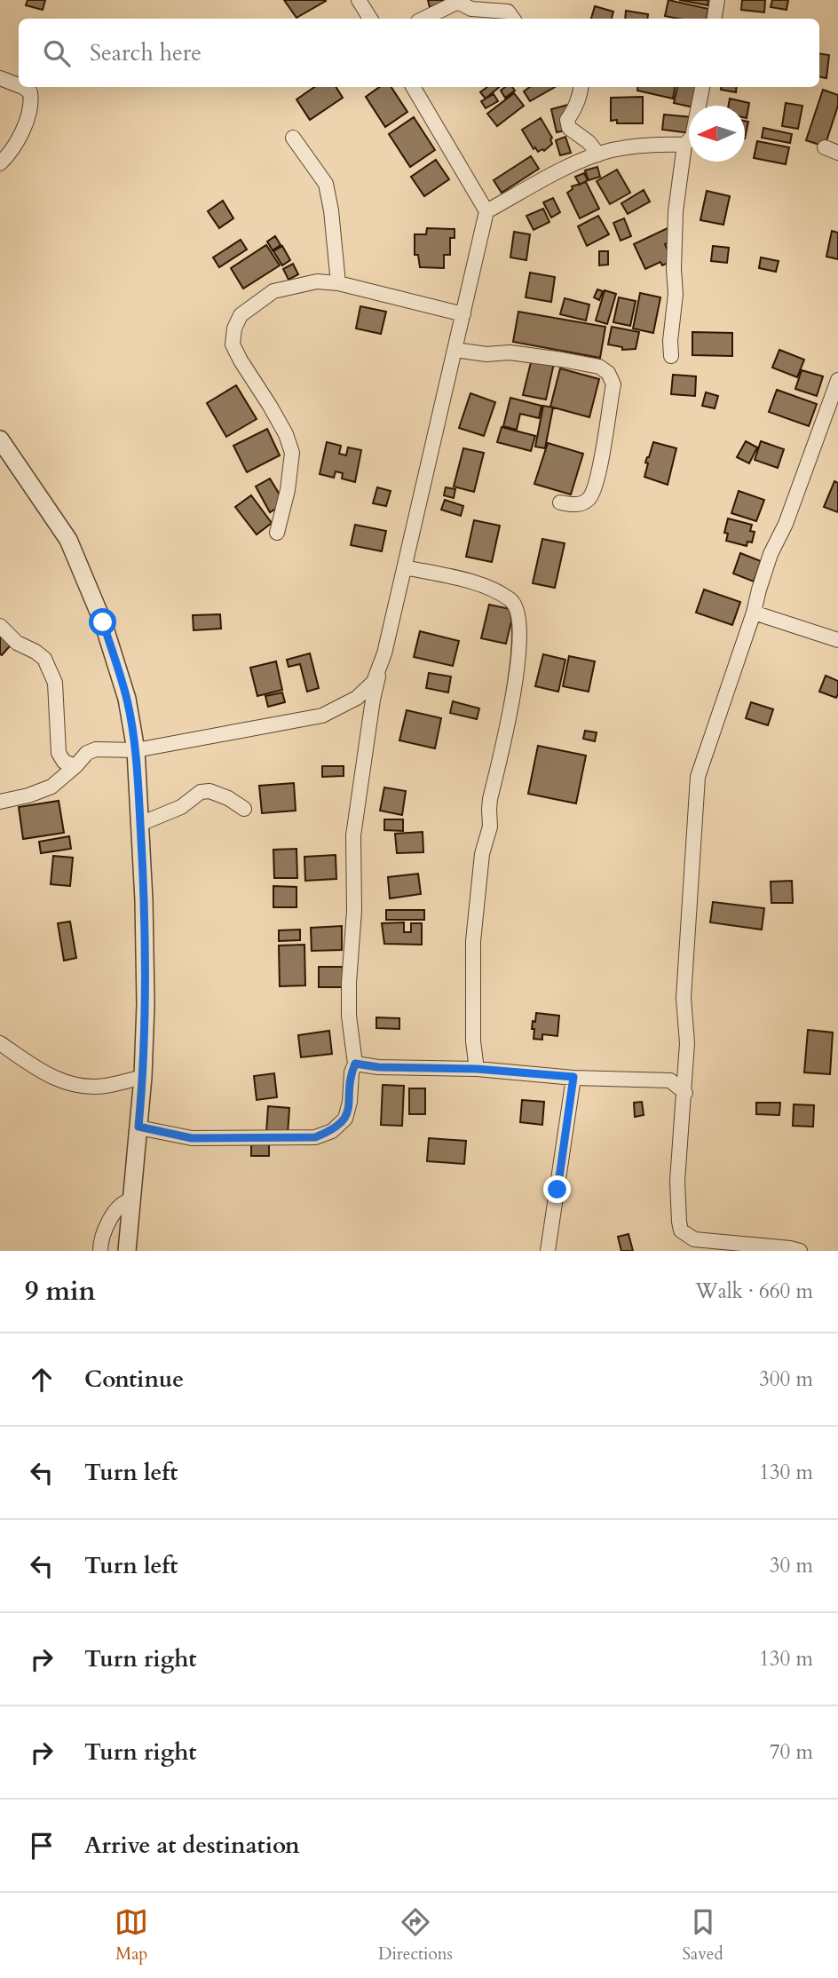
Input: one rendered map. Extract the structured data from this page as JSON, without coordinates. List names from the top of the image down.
{
  "north": "left",
  "page": {
    "search": "Search here",
    "heading": ["9 min", "Walk · 660 m"],
    "list": [
      ["Continue", "300 m"],
      ["Turn left", "130 m"],
      ["Turn left", "30 m"],
      ["Turn right", "130 m"],
      ["Turn right", "70 m"],
      "Arrive at destination"
    ],
    "nav": ["Map", "Directions", "Saved"]
  }
}
